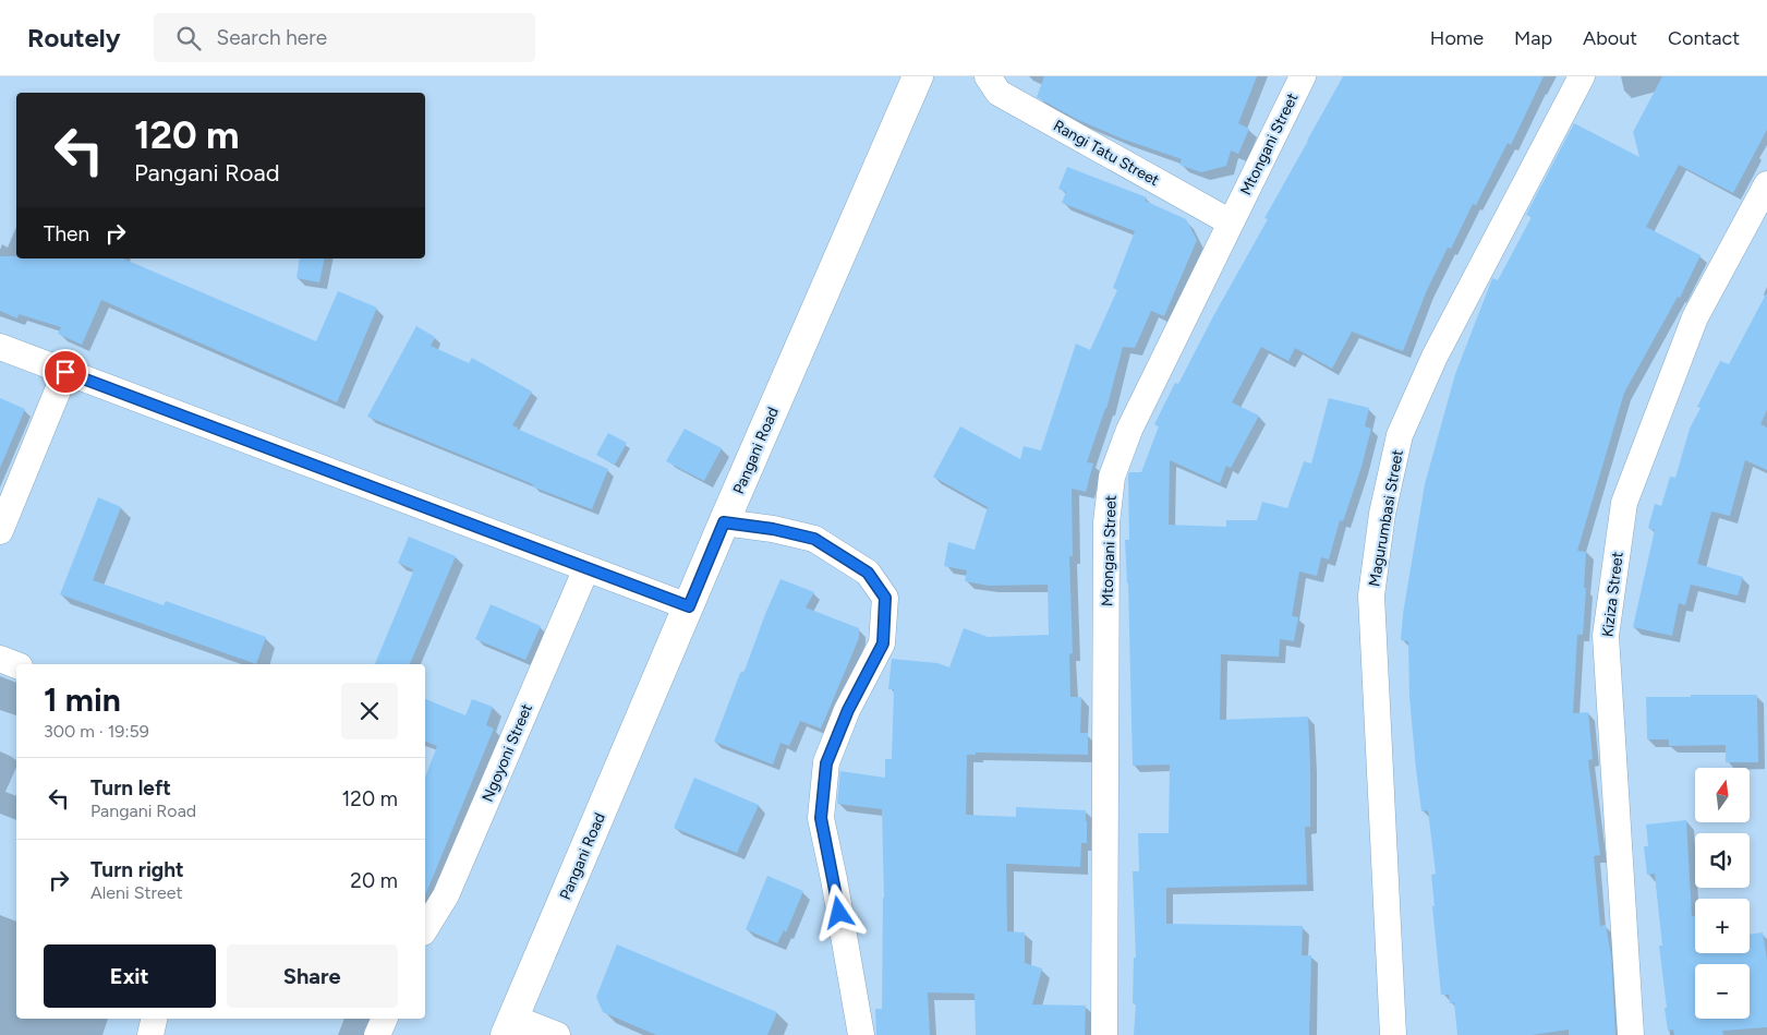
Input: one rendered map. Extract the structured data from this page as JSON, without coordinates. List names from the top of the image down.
{
  "streets": {
    "main road": ["Pangani Road"],
    "street": [
      "Mtongani Street",
      "Rangi Tatu Street",
      "Magurumbasi Street",
      "Kiziza Street",
      "Ngoyoni Street"
    ]
  },
  "crossings": [
    ["Mtongani Street", "Rangi Tatu Street"]
  ],
  "north": "top",
  "page": {
    "header": "Routely",
    "search": "Search here",
    "nav": [
      "Home",
      "Map",
      "About",
      "Contact"
    ],
    "turn": ["120 m", "Pangani Road"],
    "then": "Then",
    "heading": ["1 min", "300 m · 19:59"],
    "list": [
      {
        "name": "Turn left",
        "note": "Pangani Road",
        "value": "120 m"
      },
      {
        "name": "Turn right",
        "note": "Aleni Street",
        "value": "20 m"
      }
    ],
    "map_buttons": ["+", "−"],
    "buttons": ["Exit", "Share"]
  }
}
